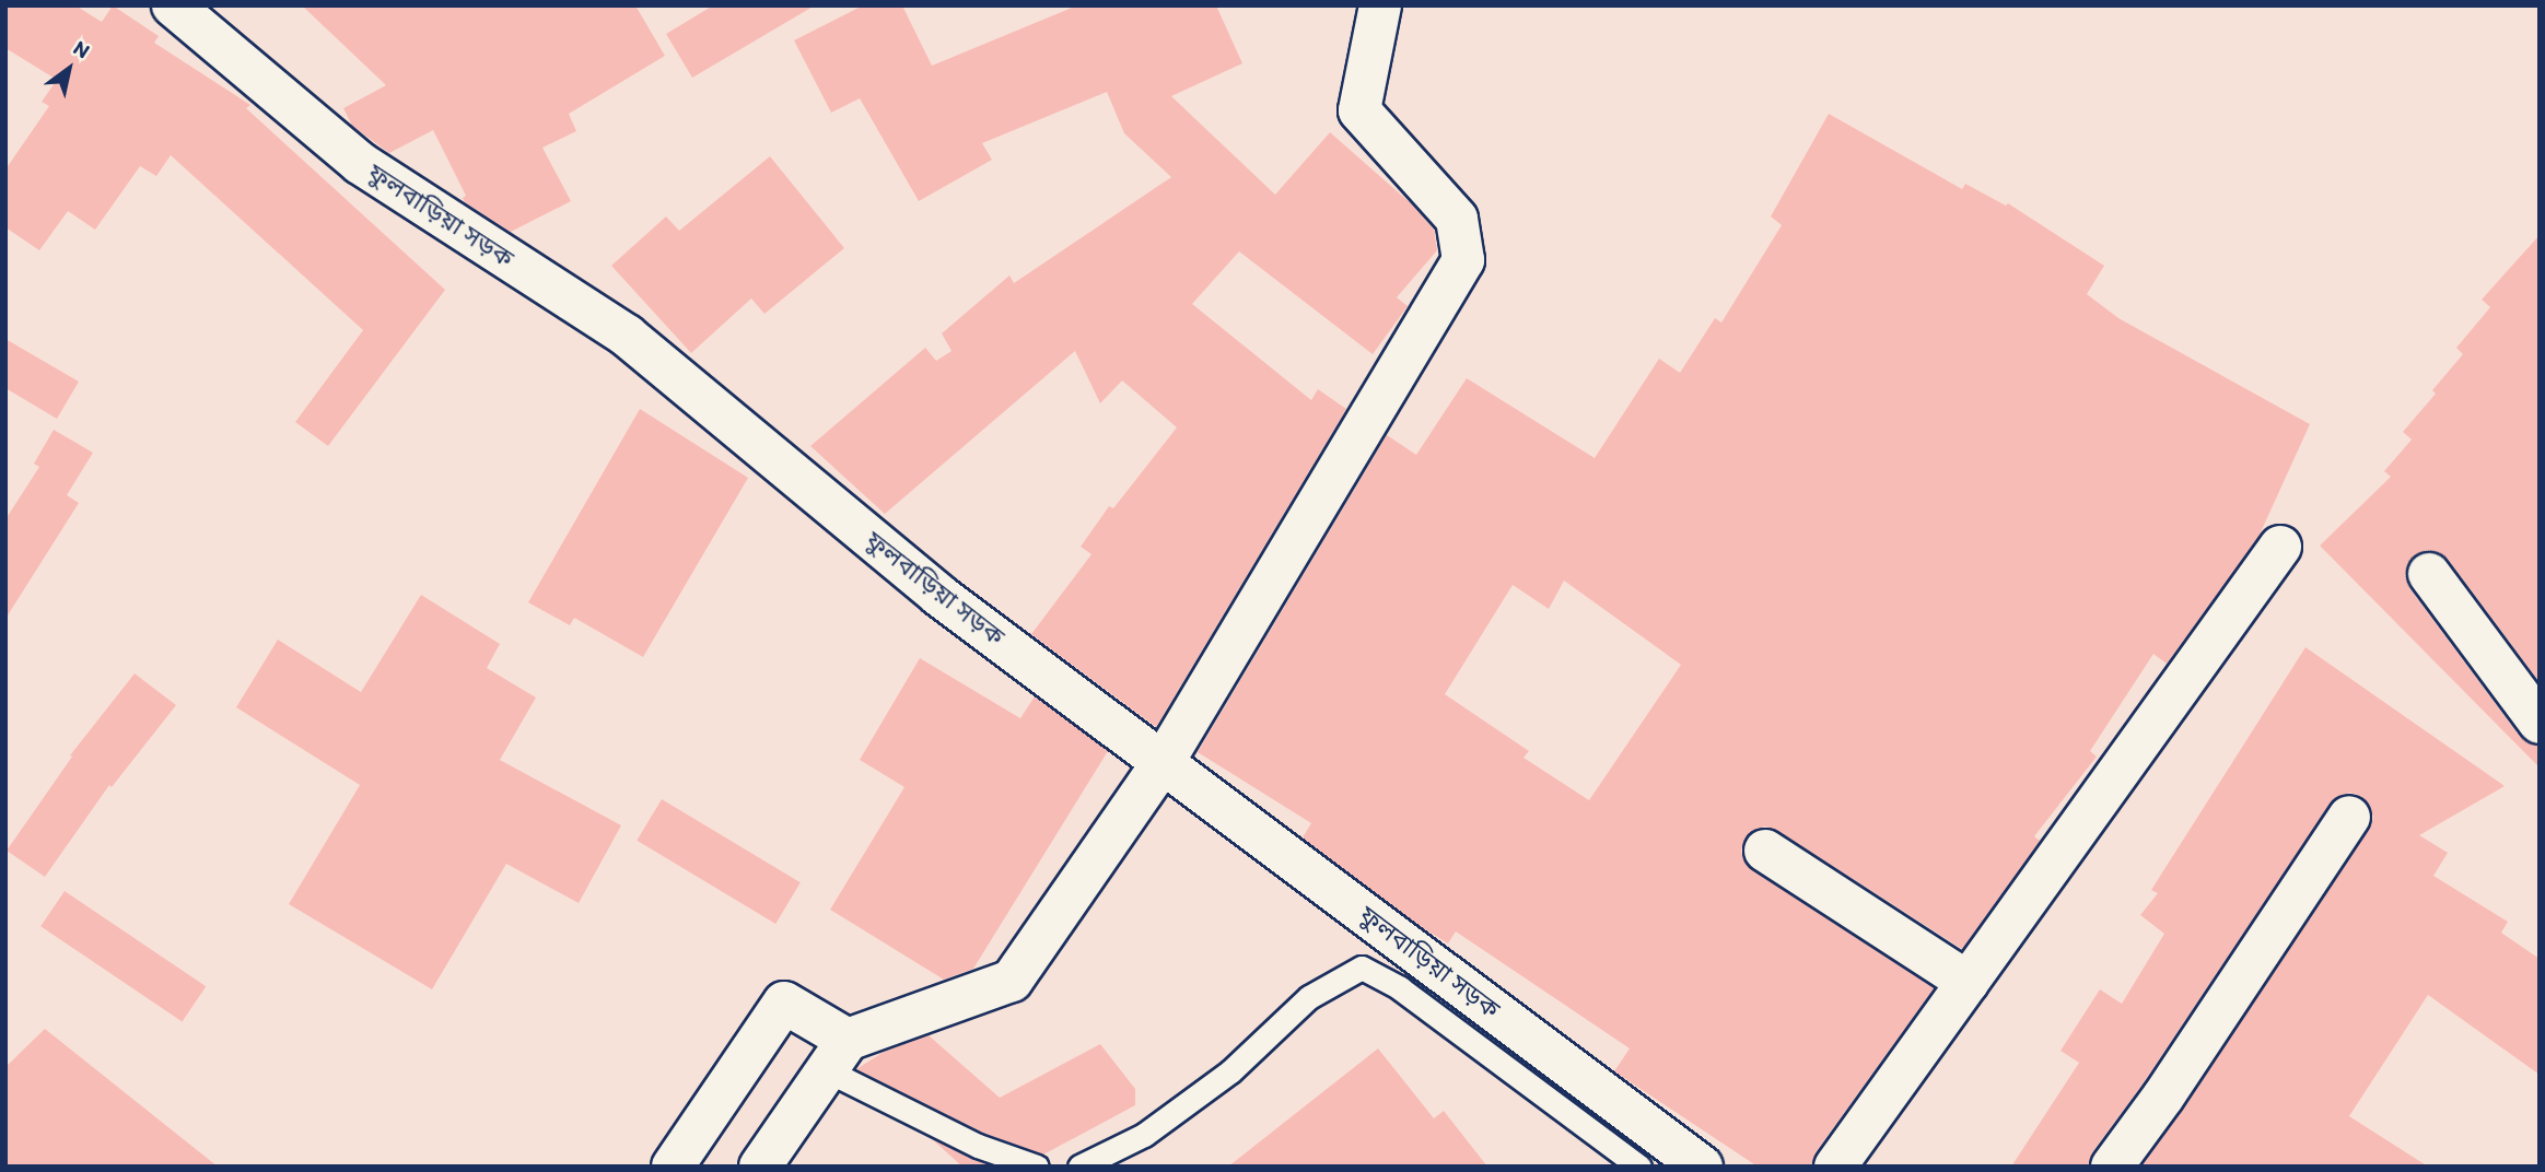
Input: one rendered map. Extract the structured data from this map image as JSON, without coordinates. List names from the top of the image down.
{
  "streets": {
    "street": ["ফুলবাড়িয়া সড়ক"]
  },
  "north": "top right"
}
